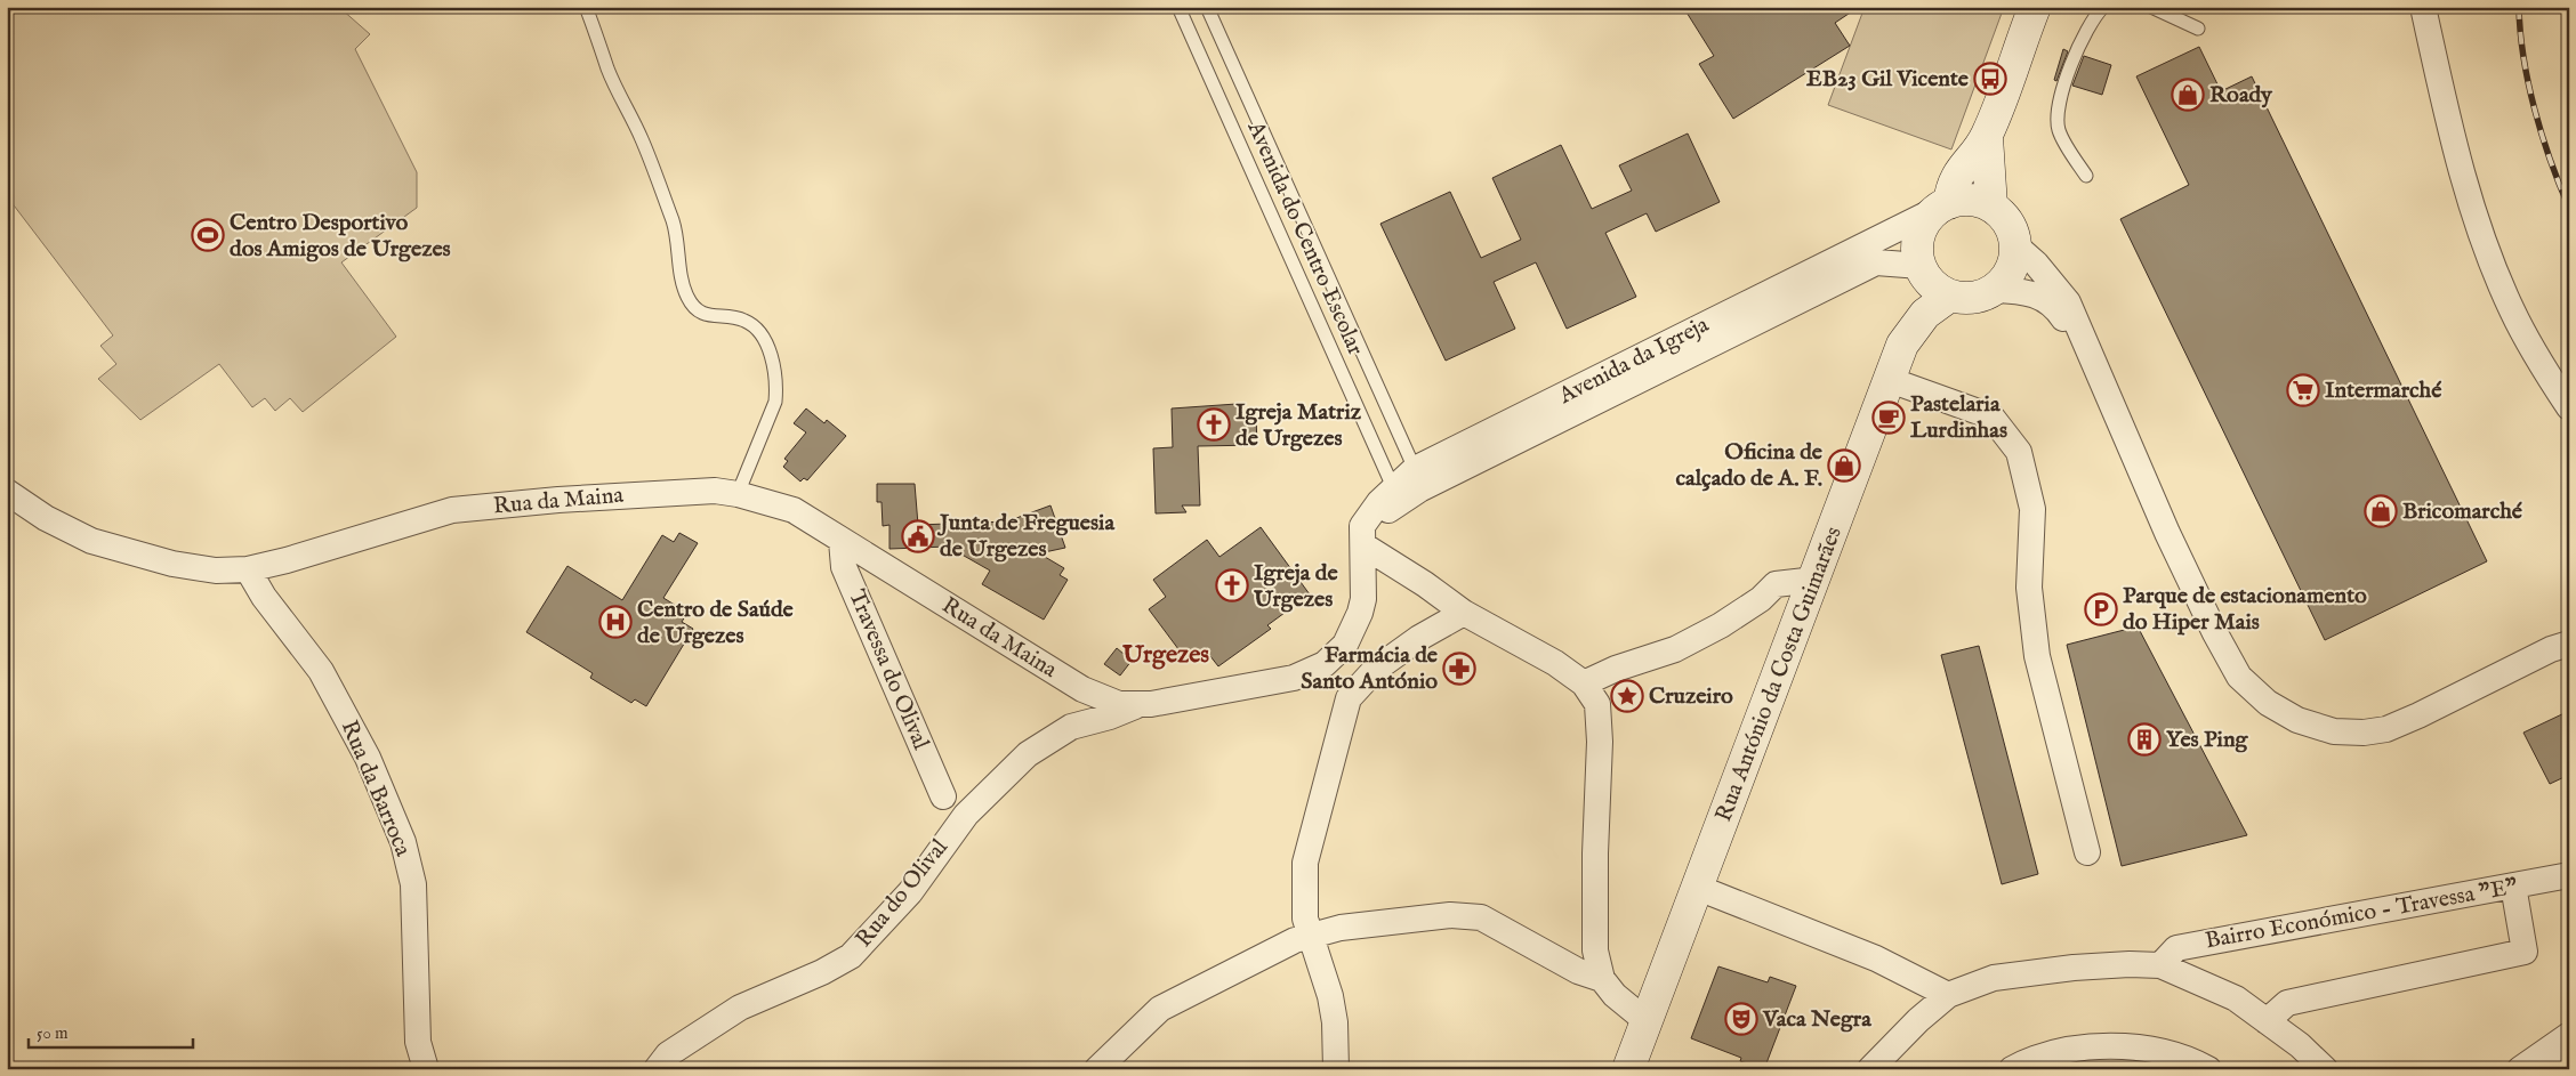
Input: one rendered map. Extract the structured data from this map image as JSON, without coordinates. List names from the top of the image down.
{
  "streets": {
    "main road": ["Rua António da Costa Guimarães"],
    "street": [
      "Avenida da Igreja",
      "Rua da Maina",
      "Travessa do Olival",
      "Rua da Barroca",
      "Rua do Olival",
      "Bairro Económico - Travessa \"E\""
    ],
    "lane": ["Avenida do Centro Escolar"]
  },
  "crossings": [
    ["Avenida do Centro Escolar", "Avenida da Igreja"],
    ["Avenida da Igreja", "Rua da Maina"],
    ["Avenida da Igreja", "Rua António da Costa Guimarães"],
    ["Rua da Maina", "Travessa do Olival"],
    ["Rua da Maina", "Rua da Barroca"],
    ["Rua da Maina", "Rua do Olival"]
  ],
  "districts": ["Urgezes"],
  "places": {
    "bus stop": ["EB23 Gil Vicente"],
    "shop": ["Roady", "Oficina de calçado de A. F.", "Bricomarché"],
    "sports": ["Centro Desportivo dos Amigos de Urgezes"],
    "supermarket": ["Intermarché"],
    "cafe": ["Pastelaria Lurdinhas"],
    "church": ["Igreja Matriz de Urgezes", "Igreja de Urgezes"],
    "public building": ["Junta de Freguesia de Urgezes"],
    "parking": ["Parque de estacionamento do Hiper Mais"],
    "hospital": ["Centro de Saúde de Urgezes"],
    "pharmacy": ["Farmácia de Santo António"],
    "place": ["Cruzeiro"],
    "building": ["Yes Ping"],
    "theatre": ["Vaca Negra"]
  },
  "scale_bar": "50 m"
}
